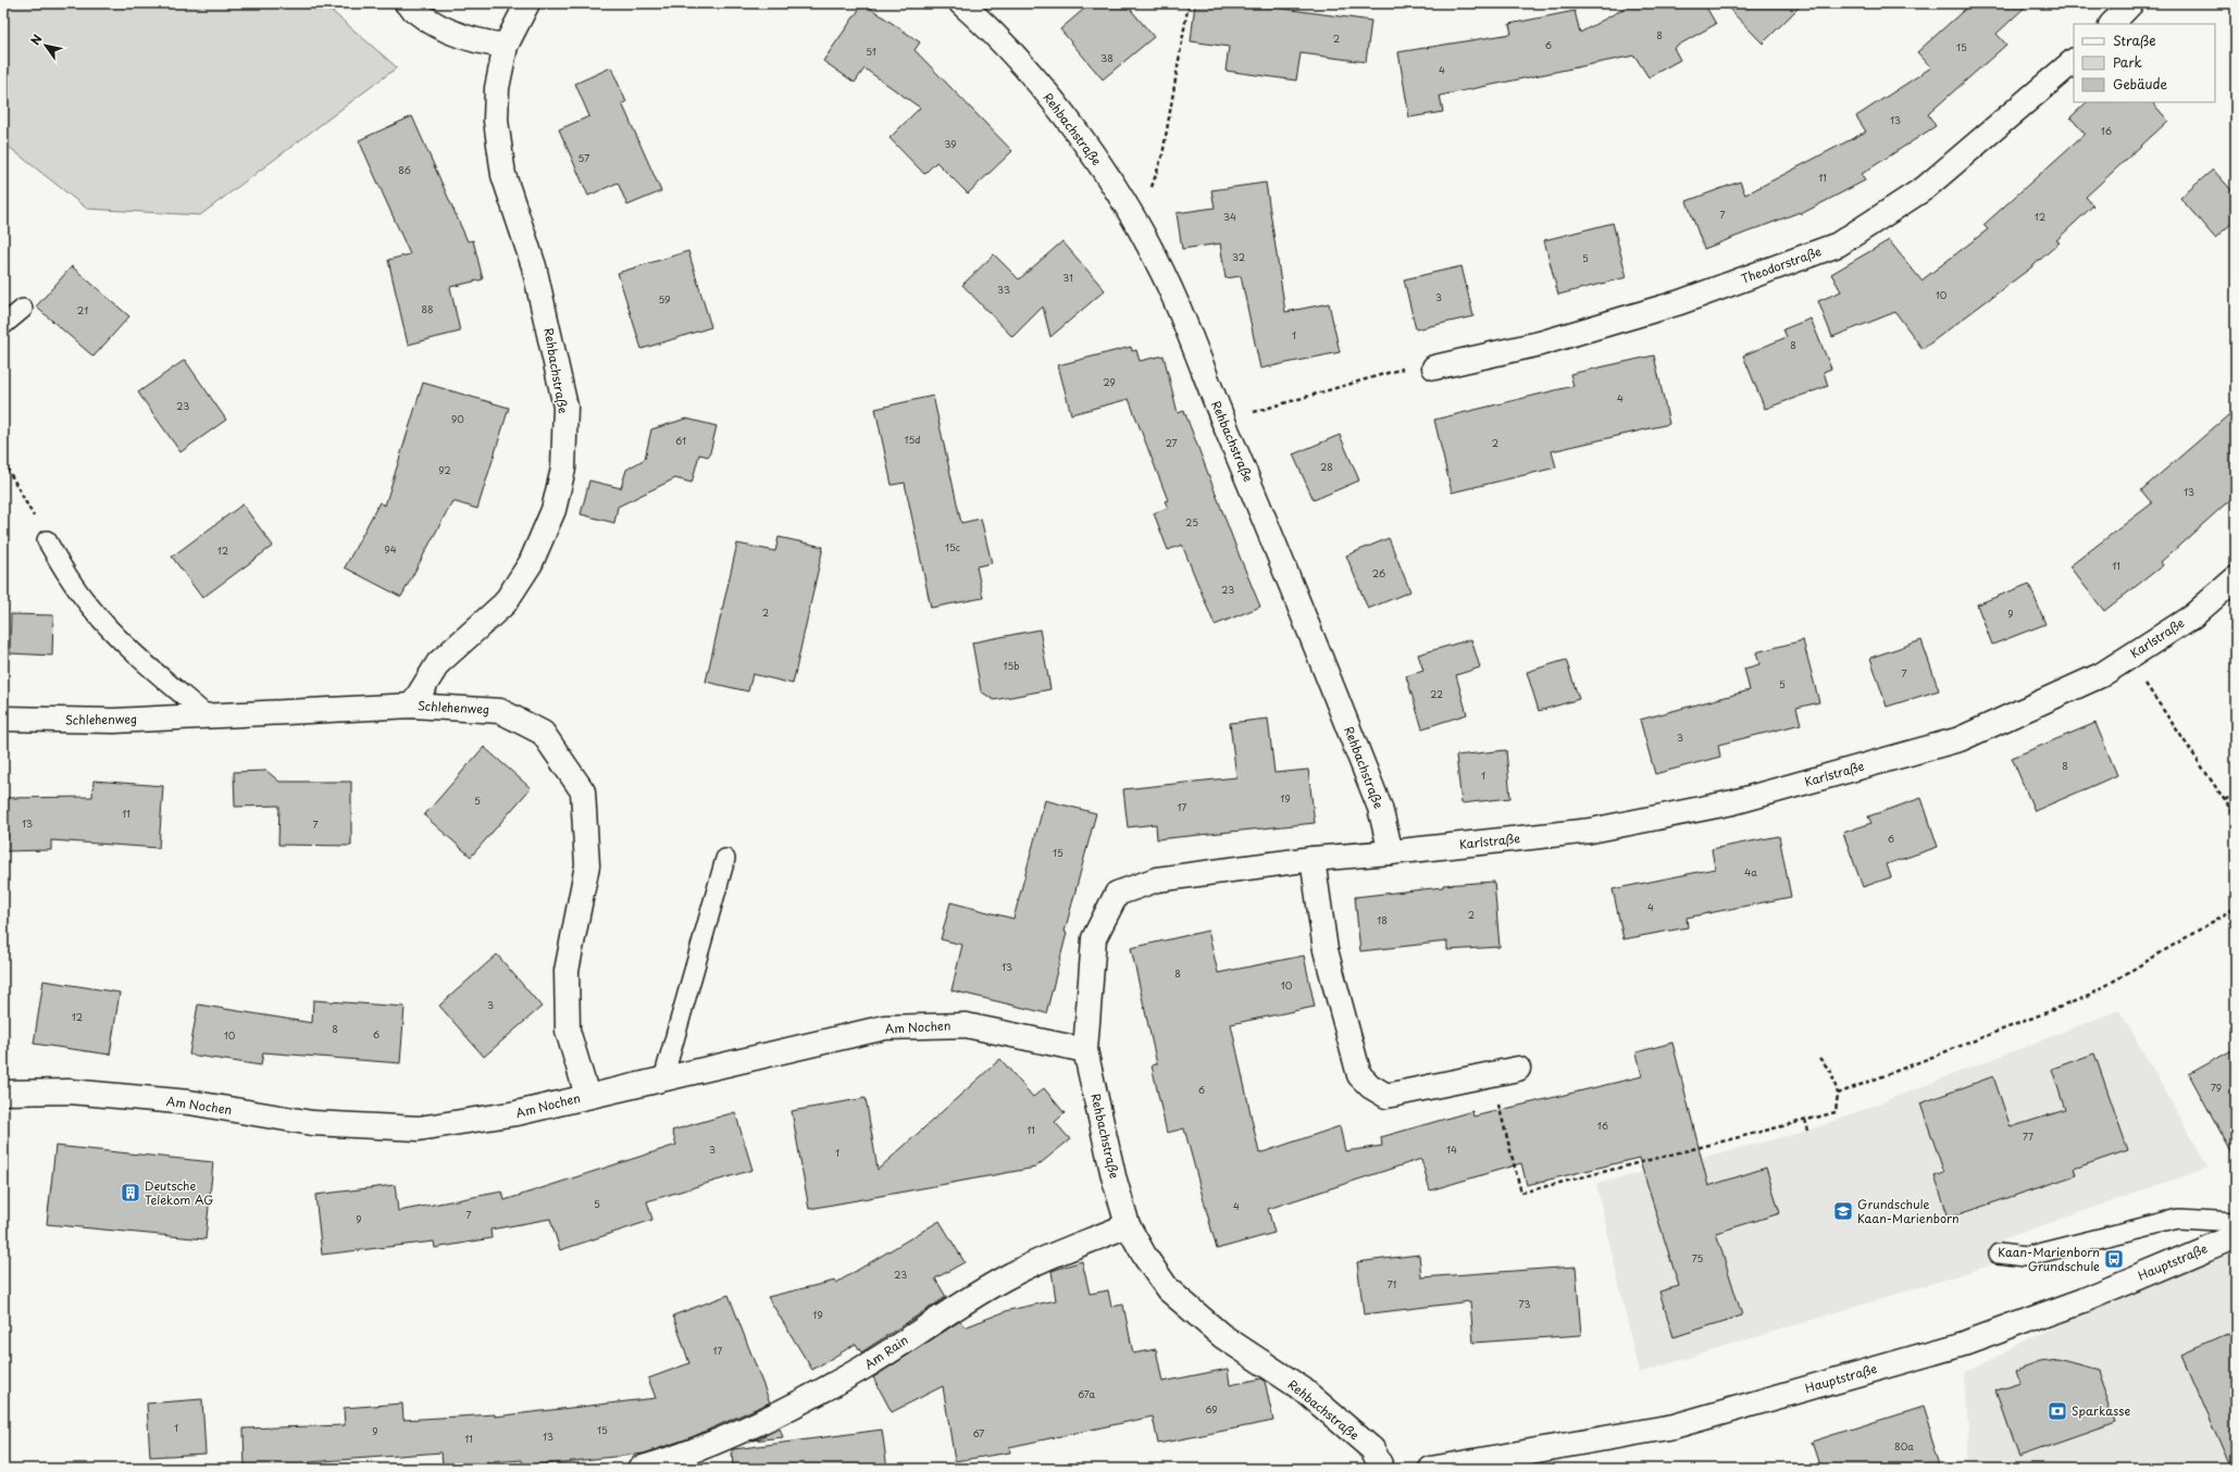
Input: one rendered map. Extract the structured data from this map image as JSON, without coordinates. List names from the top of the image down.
{
  "streets": {
    "street": [
      "Rehbachstraße",
      "Theodorstraße",
      "Karlstraße",
      "Schlehenweg",
      "Am Nochen",
      "Hauptstraße",
      "Am Rain"
    ]
  },
  "crossings": [
    ["Rehbachstraße", "Karlstraße"],
    ["Rehbachstraße", "Schlehenweg"],
    ["Rehbachstraße", "Am Nochen"],
    ["Rehbachstraße", "Am Rain"],
    ["Schlehenweg", "Am Nochen"]
  ],
  "places": {
    "building": ["Deutsche Telekom AG"],
    "school or university": ["Grundschule Kaan-Marienborn"],
    "bus stop": ["Kaan-Marienborn Grundschule"],
    "bank": ["Sparkasse"]
  },
  "house_numbers": [
    "8",
    "2",
    "6",
    "15",
    "51",
    "38",
    "4",
    "13",
    "16",
    "39",
    "57",
    "86",
    "11",
    "7",
    "34",
    "12",
    "32",
    "5",
    "31",
    "33",
    "10",
    "3",
    "59",
    "88",
    "21",
    "1",
    "8",
    "29",
    "4",
    "23",
    "90",
    "15d",
    "61",
    "27",
    "2",
    "28",
    "92",
    "13",
    "25",
    "15c",
    "94",
    "12",
    "11",
    "26",
    "23",
    "2",
    "9",
    "15b",
    "7",
    "5",
    "22",
    "3",
    "8",
    "1",
    "19",
    "5",
    "17",
    "11",
    "13",
    "7",
    "6",
    "15",
    "4a",
    "4",
    "2",
    "18",
    "13",
    "8",
    "10",
    "3",
    "12",
    "8",
    "6",
    "10",
    "79",
    "6",
    "16",
    "11",
    "77",
    "3",
    "14",
    "1",
    "5",
    "4",
    "7",
    "9",
    "75",
    "23",
    "71",
    "73",
    "19",
    "17",
    "67a",
    "69",
    "1",
    "15",
    "9",
    "67",
    "13",
    "11",
    "80a"
  ],
  "legend": ["Straße", "Park", "Gebäude"],
  "north": "top left"
}
